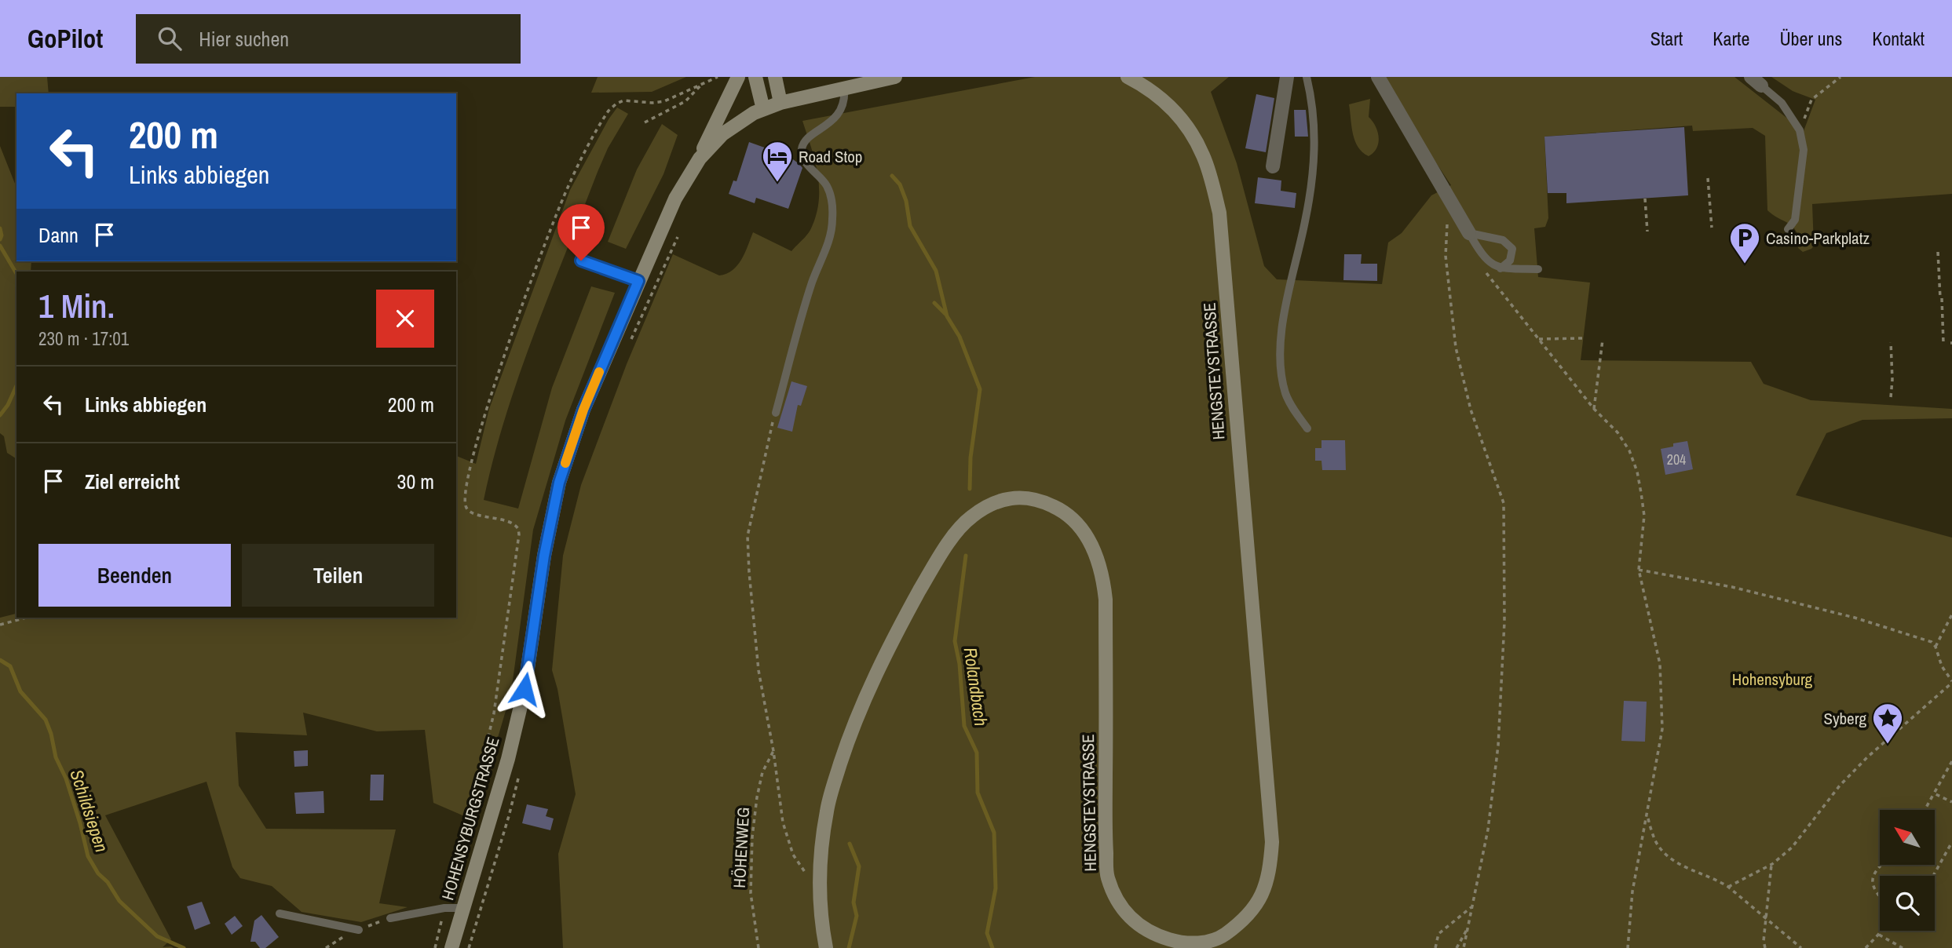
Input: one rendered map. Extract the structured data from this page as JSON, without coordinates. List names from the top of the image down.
{
  "streets": {
    "main road": ["HENGSTEYSTRASSE", "HOHENSYBURGSTRASSE"],
    "path": ["HÖHENWEG"]
  },
  "water": ["Rolandbach", "Schildsiepen"],
  "parks": ["Hohensyburg"],
  "places": {
    "hotel": ["Road Stop"],
    "parking": ["Casino-Parkplatz"],
    "place": ["Syberg"]
  },
  "house_numbers": ["204"],
  "north": "top left",
  "page": {
    "header": "GoPilot",
    "search": "Hier suchen",
    "nav": [
      "Start",
      "Karte",
      "Über uns",
      "Kontakt"
    ],
    "turn": ["200 m", "Links abbiegen"],
    "then": "Dann",
    "heading": ["1 Min.", "230 m · 17:01"],
    "list": [
      {
        "name": "Links abbiegen",
        "value": "200 m"
      },
      {
        "name": "Ziel erreicht",
        "value": "30 m"
      }
    ],
    "buttons": ["Beenden", "Teilen"]
  }
}
